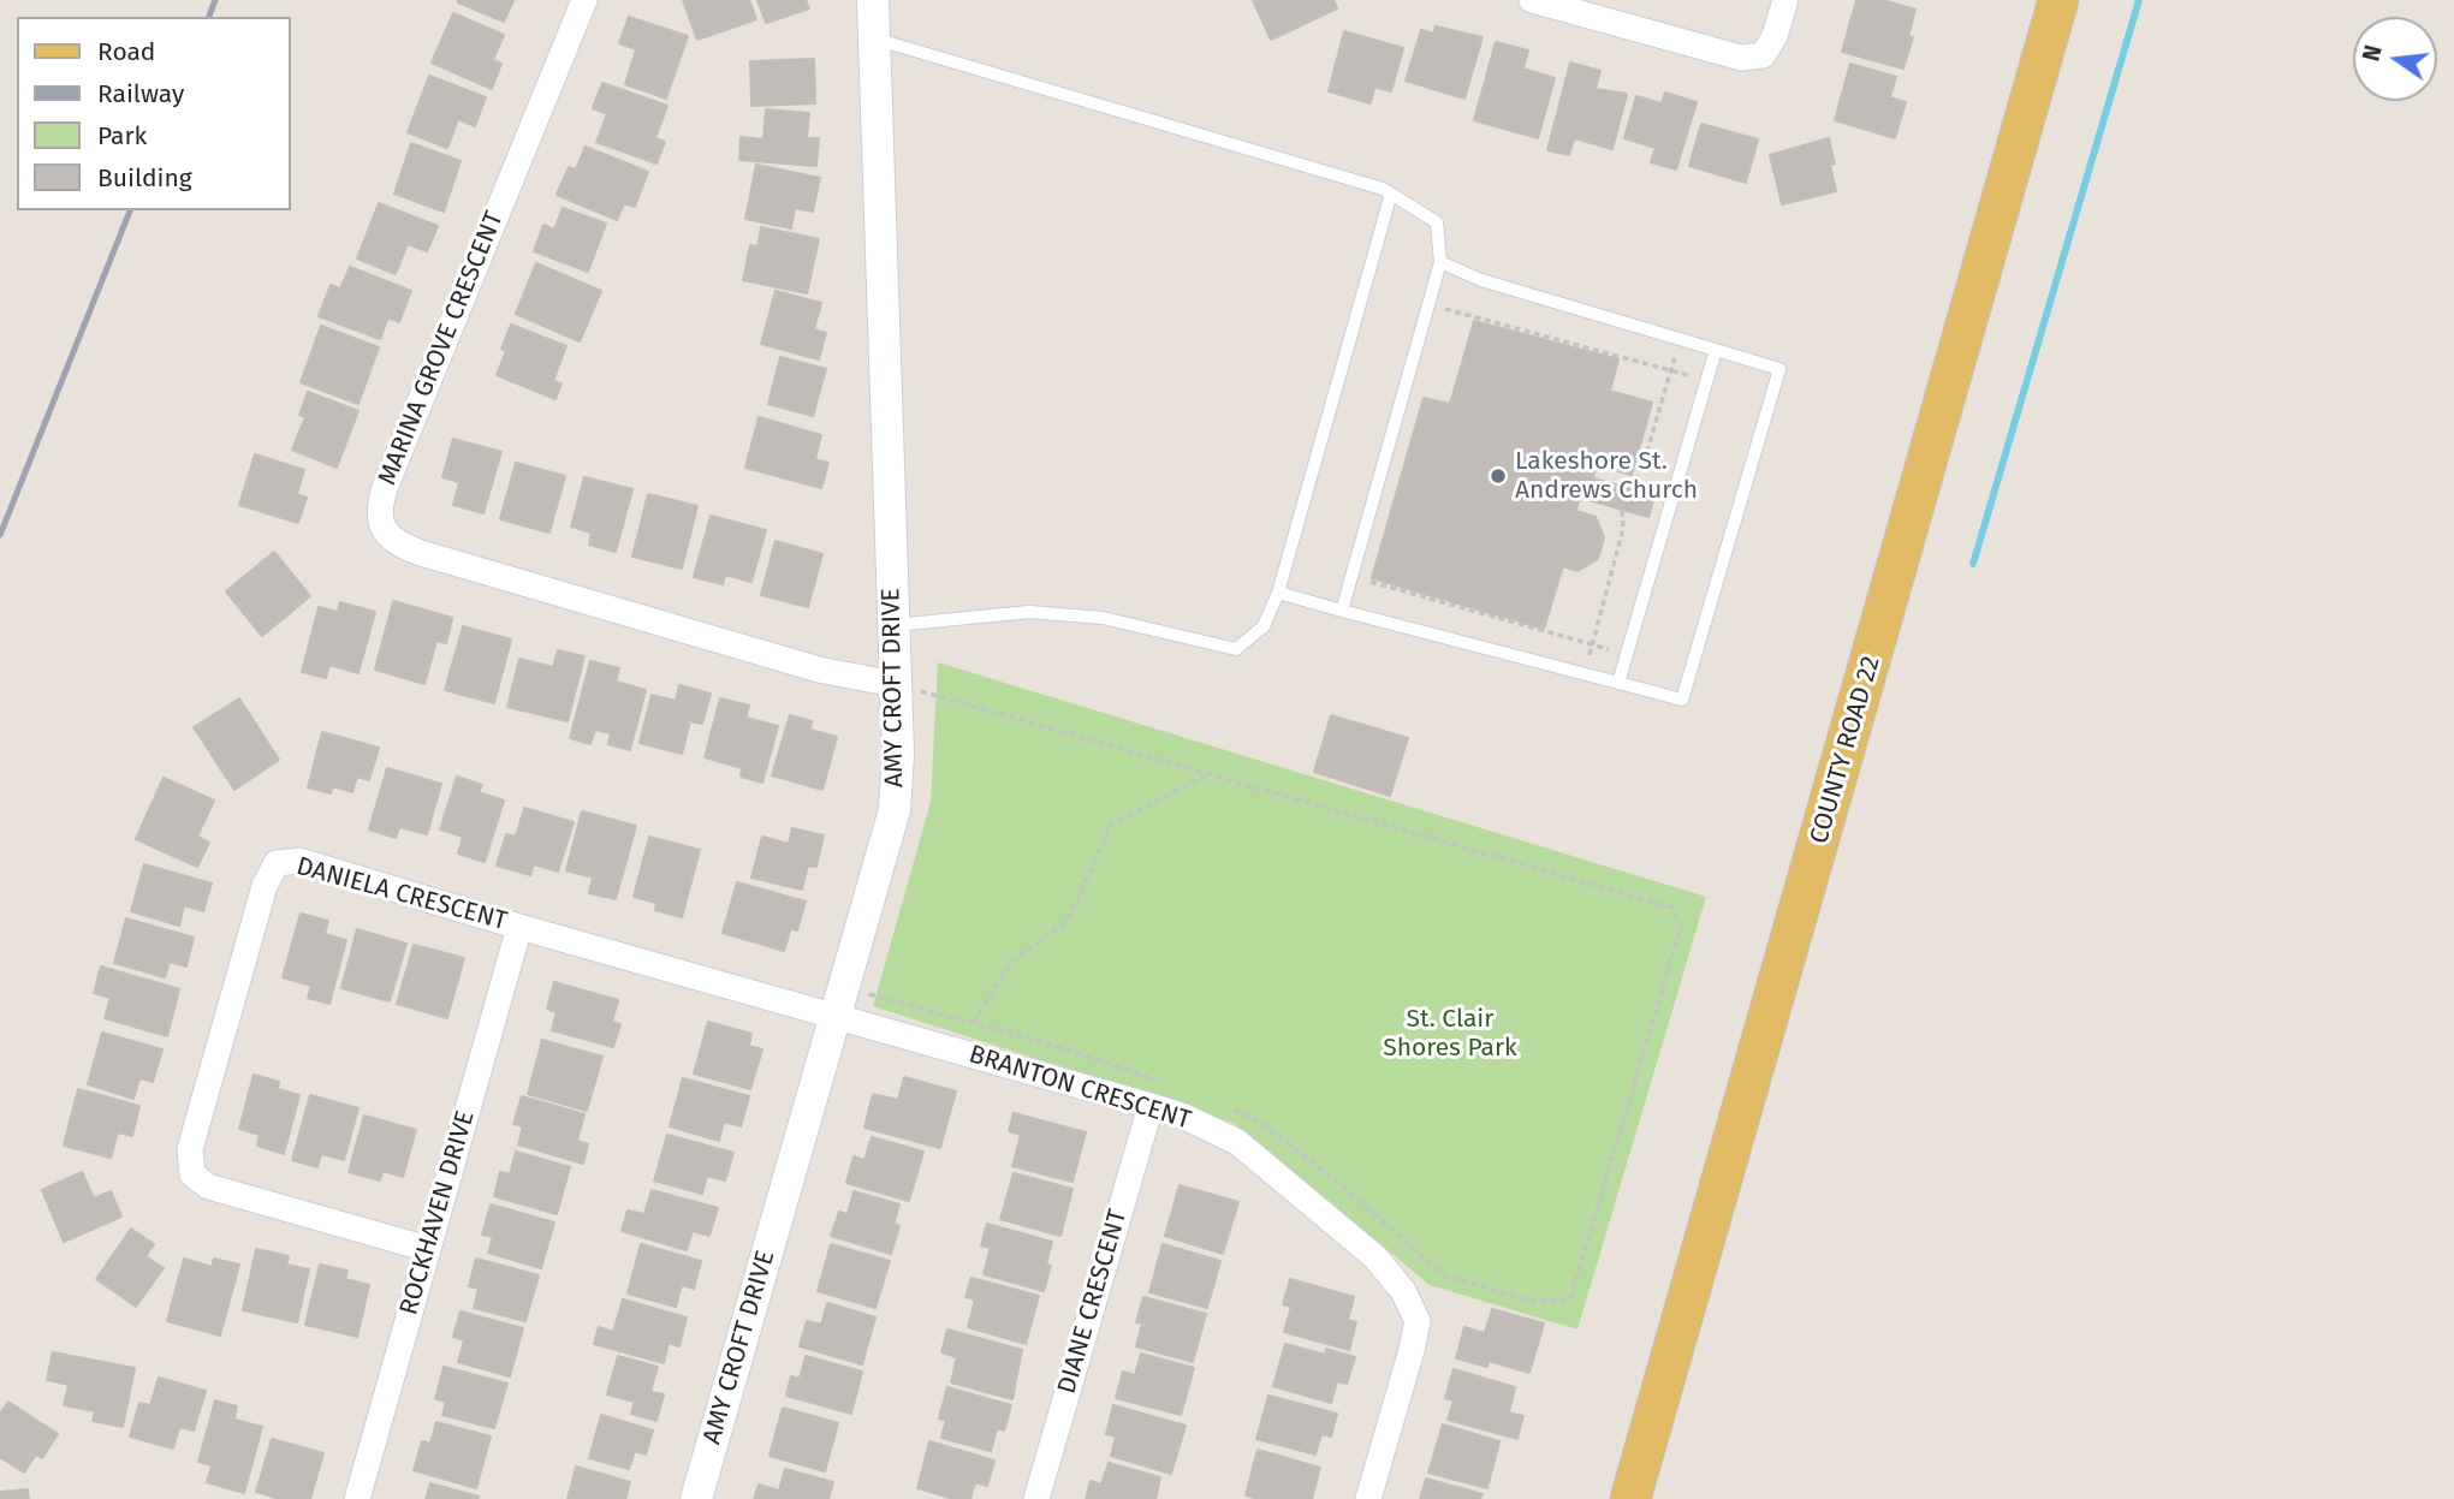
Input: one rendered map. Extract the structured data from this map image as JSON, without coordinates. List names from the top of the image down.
{
  "streets": {
    "main road": ["COUNTY ROAD 22"],
    "street": [
      "MARINA GROVE CRESCENT",
      "AMY CROFT DRIVE",
      "DANIELA CRESCENT",
      "BRANTON CRESCENT",
      "ROCKHAVEN DRIVE",
      "DIANE CRESCENT"
    ]
  },
  "crossings": [
    ["MARINA GROVE CRESCENT", "AMY CROFT DRIVE"],
    ["AMY CROFT DRIVE", "DANIELA CRESCENT"],
    ["AMY CROFT DRIVE", "BRANTON CRESCENT"],
    ["DANIELA CRESCENT", "BRANTON CRESCENT"],
    ["DANIELA CRESCENT", "ROCKHAVEN DRIVE"],
    ["BRANTON CRESCENT", "DIANE CRESCENT"]
  ],
  "parks": ["St. Clair Shores Park"],
  "places": ["Lakeshore St. Andrews Church"],
  "legend": [
    "Road",
    "Railway",
    "Park",
    "Building"
  ],
  "north": "left"
}
